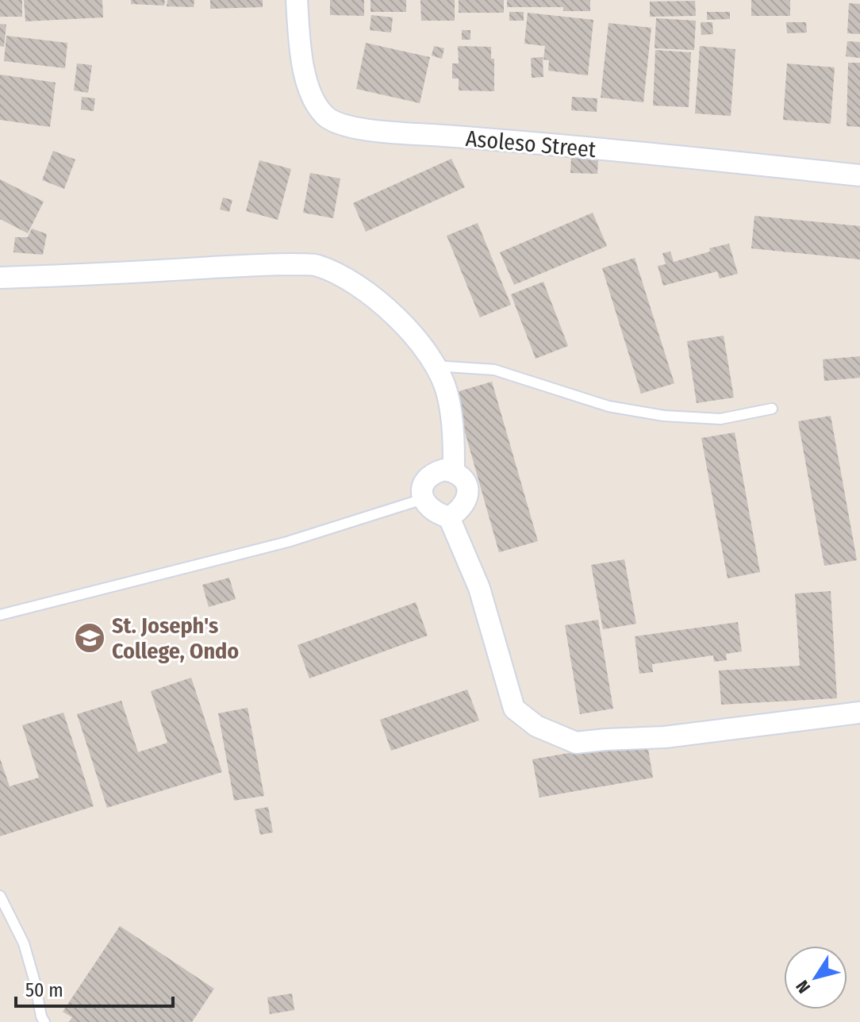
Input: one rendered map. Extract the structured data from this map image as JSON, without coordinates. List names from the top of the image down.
{
  "streets": {
    "street": ["Asoleso Street"]
  },
  "places": {
    "school or university": ["St. Joseph's College, Ondo"]
  },
  "scale_bar": "50 m",
  "north": "bottom left"
}
